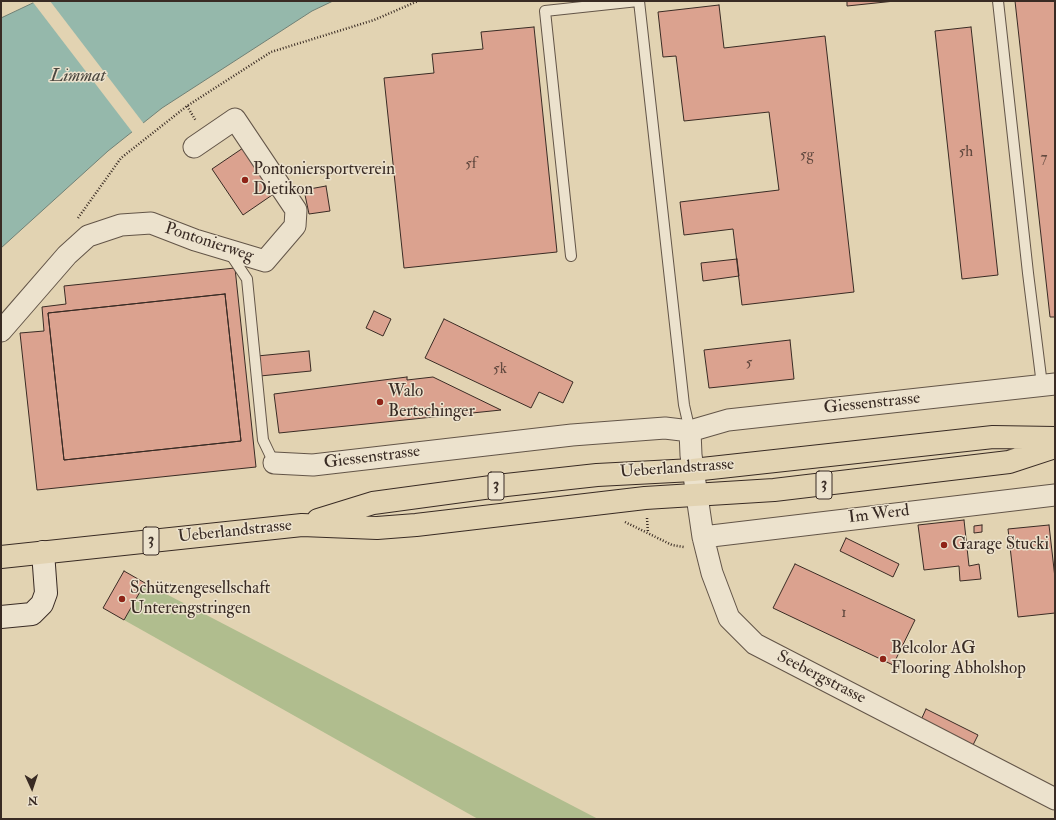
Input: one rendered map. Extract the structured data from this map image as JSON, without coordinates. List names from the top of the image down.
{
  "streets": {
    "main road": ["Ueberlandstrasse", "3"],
    "street": [
      "Pontonierweg",
      "Giessenstrasse",
      "Im Werd",
      "Seebergstrasse"
    ]
  },
  "crossings": [
    ["Pontonierweg", "Giessenstrasse"],
    ["Ueberlandstrasse", "Seebergstrasse"],
    ["Im Werd", "Seebergstrasse"]
  ],
  "water": ["Limmat"],
  "places": [
    "Pontoniersportverein Dietikon",
    "Walo Bertschinger",
    "Garage Stucki",
    "Schützengesellschaft Unterengstringen",
    "Belcolor AG Flooring Abholshop"
  ],
  "house_numbers": [
    "5h",
    "5g",
    "7",
    "5f",
    "5",
    "5k",
    "1"
  ],
  "north": "bottom"
}
